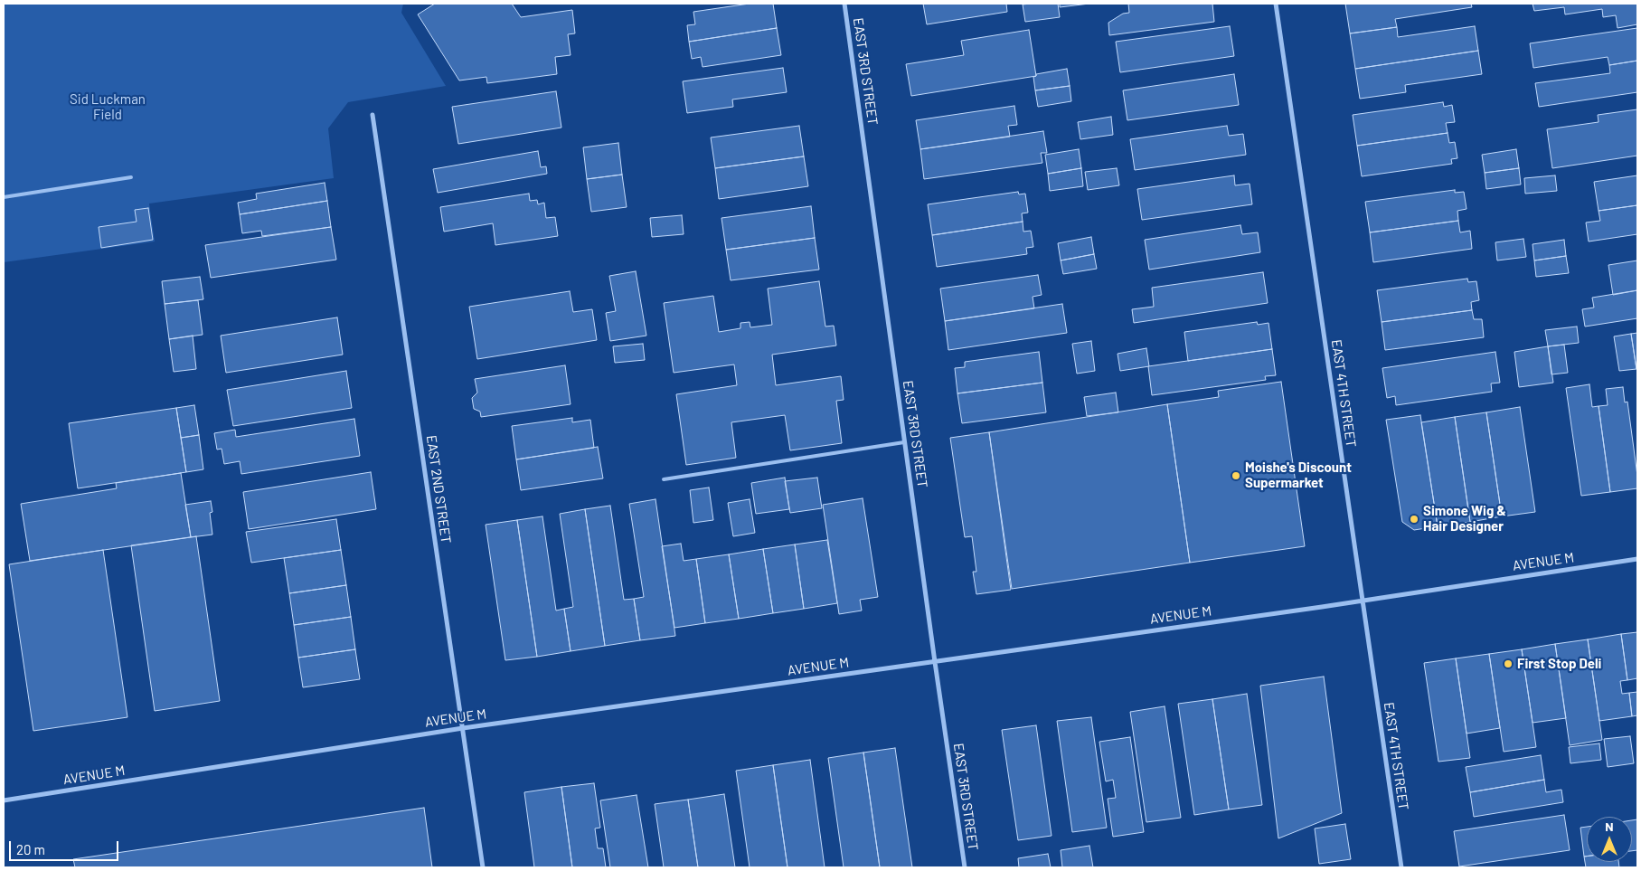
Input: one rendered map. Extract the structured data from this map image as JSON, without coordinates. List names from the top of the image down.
{
  "streets": {
    "street": [
      "EAST 3RD STREET",
      "EAST 4TH STREET",
      "EAST 2ND STREET",
      "AVENUE M"
    ]
  },
  "crossings": [
    ["EAST 3RD STREET", "AVENUE M"],
    ["EAST 4TH STREET", "AVENUE M"],
    ["EAST 2ND STREET", "AVENUE M"]
  ],
  "parks": ["Sid Luckman Field"],
  "places": ["Moishe's Discount Supermarket", "Simone Wig & Hair Designer", "First Stop Deli"],
  "scale_bar": "20 m",
  "north": "top"
}
